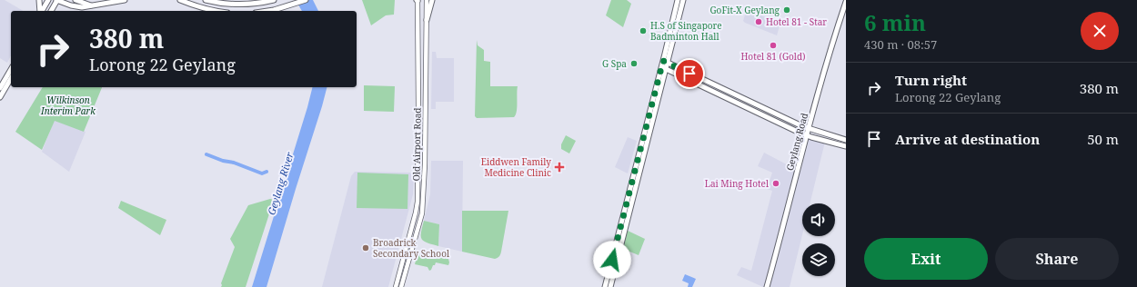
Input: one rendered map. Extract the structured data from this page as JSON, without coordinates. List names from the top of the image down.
{
  "streets": {
    "main road": ["Geylang Road", "Old Airport Road"]
  },
  "water": ["Geylang River"],
  "parks": ["Wilkinson Interim Park"],
  "places": {
    "other": [
      "GoFit-X Geylang",
      "Hotel 81 - Star",
      "H.S of Singapore Badminton Hall",
      "Hotel 81 (Gold)",
      "G Spa",
      "Lai Ming Hotel",
      "Broadrick Secondary School"
    ],
    "health": ["Eiddwen Family Medicine Clinic"]
  },
  "page": {
    "heading": ["6 min", "430 m · 08:57"],
    "turn": ["380 m", "Lorong 22 Geylang"],
    "list": [
      {
        "name": "Turn right",
        "note": "Lorong 22 Geylang",
        "value": "380 m"
      },
      {
        "name": "Arrive at destination",
        "value": "50 m"
      }
    ],
    "buttons": ["Exit", "Share"]
  }
}
